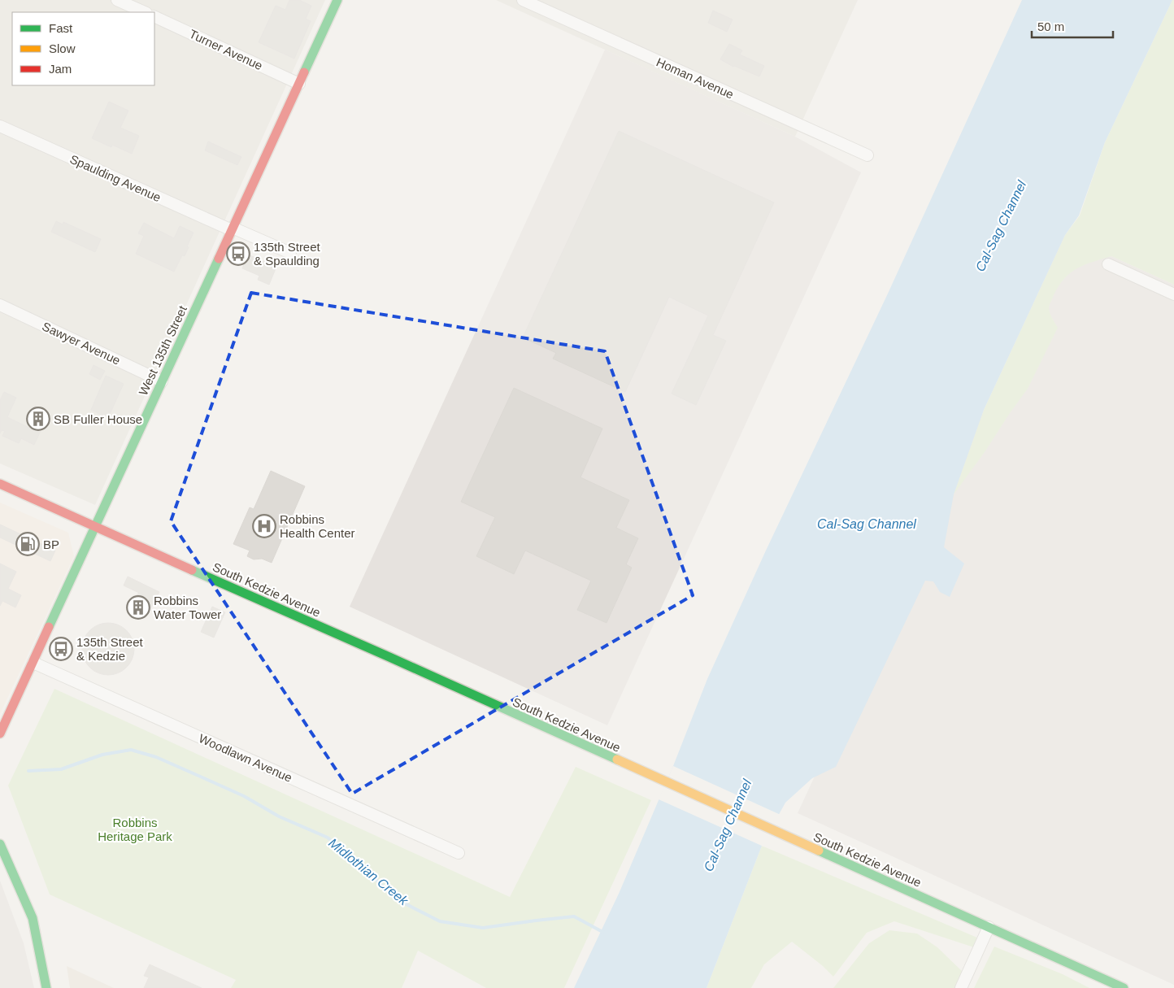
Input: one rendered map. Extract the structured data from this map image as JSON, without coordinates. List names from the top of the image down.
{
  "streets": {
    "main road": ["West 135th Street", "South Kedzie Avenue"],
    "street": [
      "Turner Avenue",
      "Homan Avenue",
      "Spaulding Avenue",
      "Sawyer Avenue",
      "Woodlawn Avenue"
    ]
  },
  "crossings": [
    ["Turner Avenue", "West 135th Street"],
    ["Spaulding Avenue", "West 135th Street"],
    ["Sawyer Avenue", "West 135th Street"],
    ["West 135th Street", "South Kedzie Avenue"],
    ["West 135th Street", "Woodlawn Avenue"]
  ],
  "water": ["Cal-Sag Channel", "Midlothian Creek"],
  "parks": ["Robbins Heritage Park"],
  "places": {
    "bus stop": ["135th Street & Spaulding", "135th Street & Kedzie"],
    "building": ["SB Fuller House", "Robbins Water Tower"],
    "hospital": ["Robbins Health Center"],
    "fuel station": ["BP"]
  },
  "legend": ["Fast", "Slow", "Jam"],
  "scale_bar": "50 m"
}
